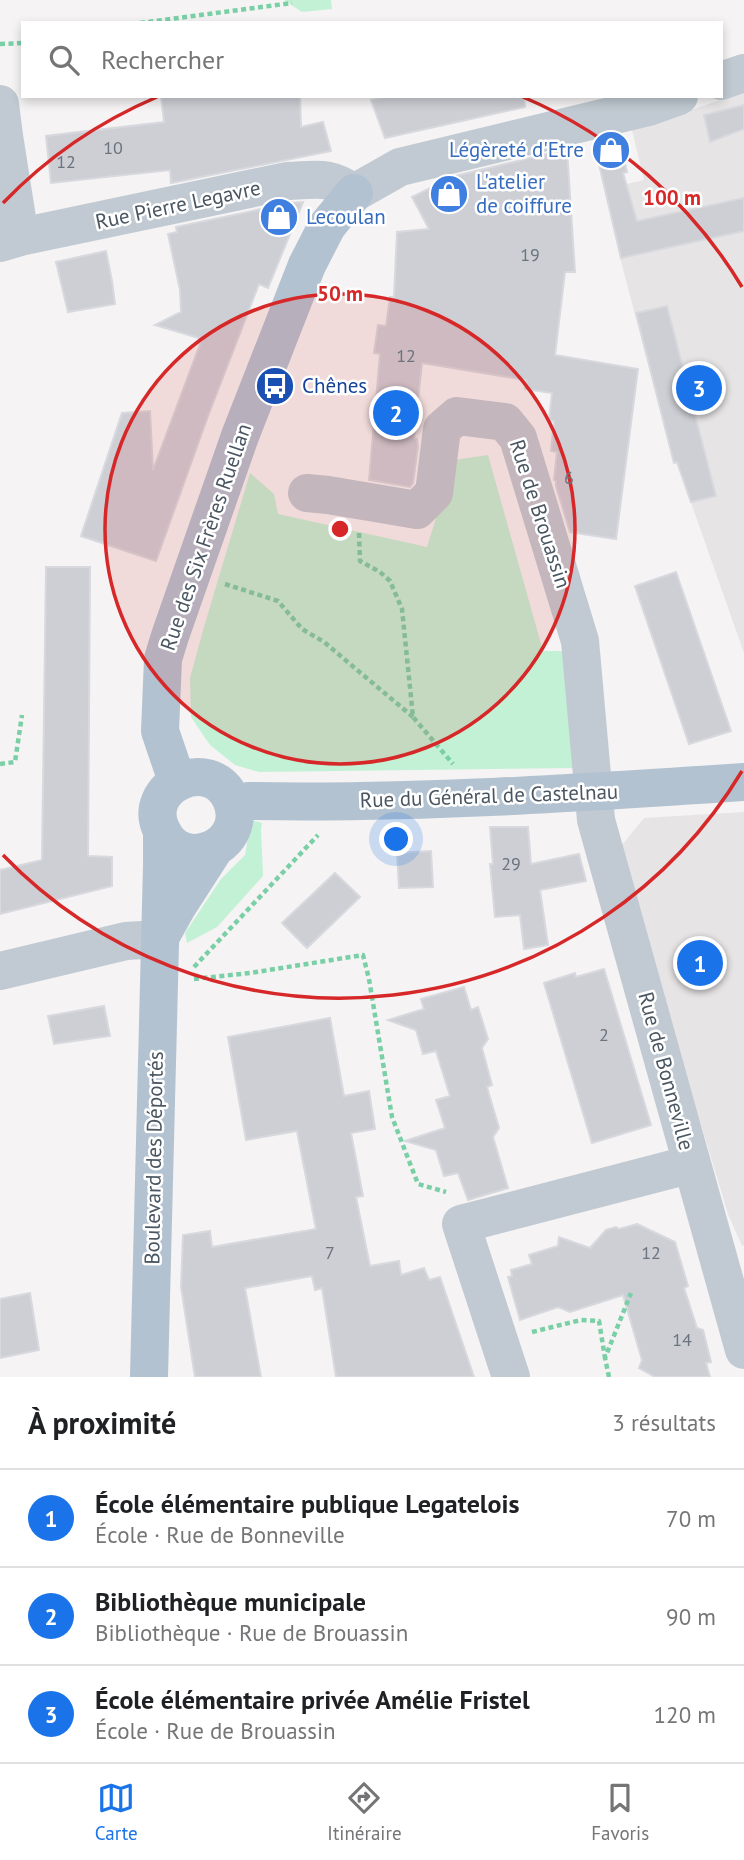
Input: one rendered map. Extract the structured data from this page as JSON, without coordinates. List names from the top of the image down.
{
  "streets": {
    "main road": ["Rue des Six Frères Ruellan", "Rue du Général de Castelnau", "Boulevard des Déportés"],
    "street": ["Rue Pierre Legavre", "Rue de Brouassin", "Rue de Bonneville"]
  },
  "crossings": [
    ["Rue Pierre Legavre", "Rue des Six Frères Ruellan"],
    ["Rue de Brouassin", "Rue du Général de Castelnau"],
    ["Rue de Brouassin", "Rue de Bonneville"],
    ["Rue des Six Frères Ruellan", "Rue du Général de Castelnau"],
    ["Rue des Six Frères Ruellan", "Boulevard des Déportés"],
    ["Rue du Général de Castelnau", "Rue de Bonneville"],
    ["Rue du Général de Castelnau", "Boulevard des Déportés"]
  ],
  "places": {
    "shop": ["Légèreté d'Etre", "L'atelier de coiffure", "Lecoulan"],
    "bus stop": ["Chênes"]
  },
  "house_numbers": [
    "10",
    "12",
    "19",
    "12",
    "6",
    "29",
    "2",
    "7",
    "12",
    "14"
  ],
  "page": {
    "search": "Rechercher",
    "pins": ["3", "2", "1"],
    "heading": ["À proximité", "3 résultats"],
    "list": [
      {
        "mark": "1",
        "name": "École élémentaire publique Legatelois",
        "note": "École · Rue de Bonneville",
        "value": "70 m"
      },
      {
        "mark": "2",
        "name": "Bibliothèque municipale",
        "note": "Bibliothèque · Rue de Brouassin",
        "value": "90 m"
      },
      {
        "mark": "3",
        "name": "École élémentaire privée Amélie Fristel",
        "note": "École · Rue de Brouassin",
        "value": "120 m"
      }
    ],
    "nav": ["Carte", "Itinéraire", "Favoris"]
  },
  "rings": ["100 m", "50 m"]
}
